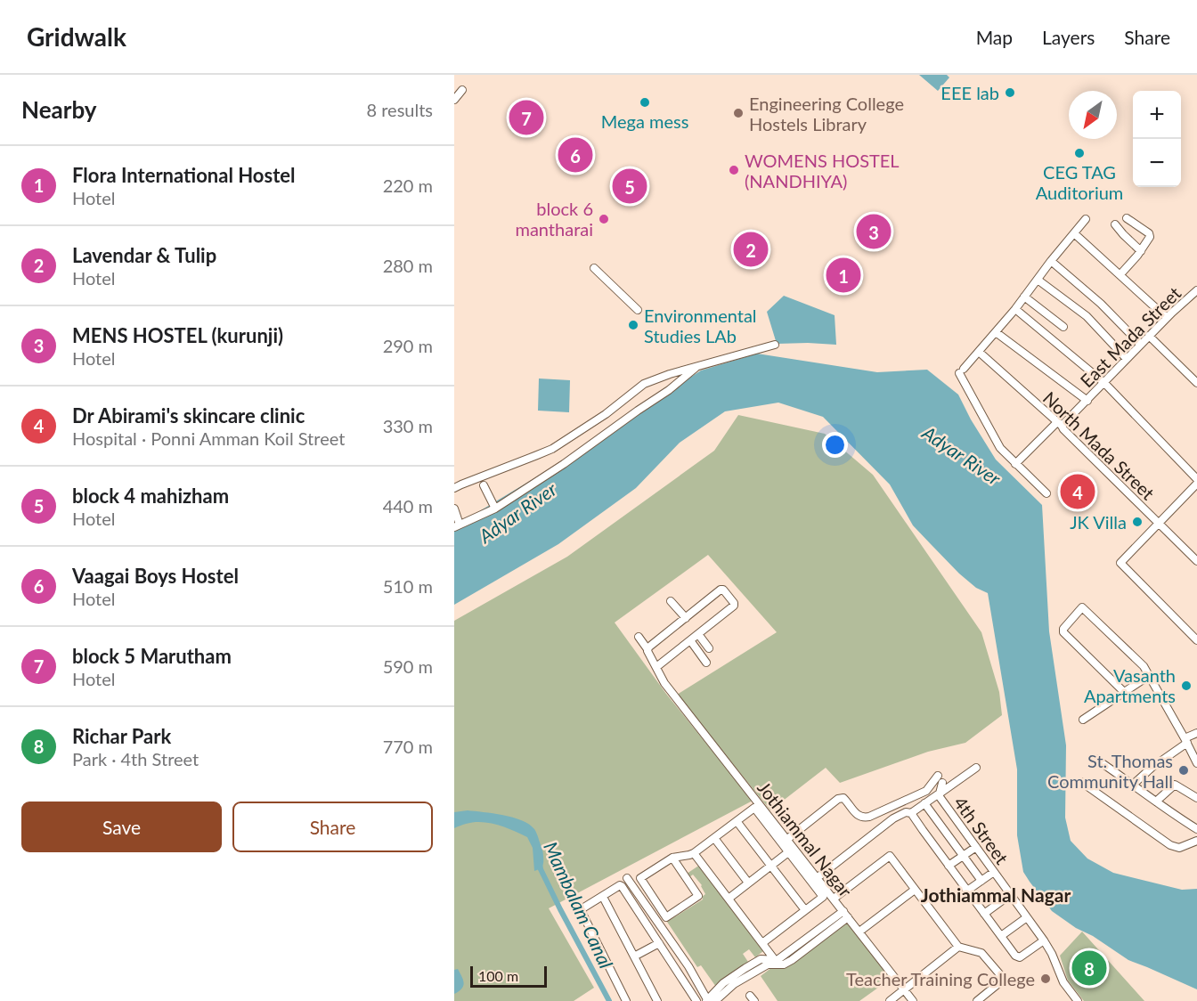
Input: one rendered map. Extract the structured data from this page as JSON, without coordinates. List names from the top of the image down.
{
  "streets": {
    "street": [
      "East Mada Street",
      "North Mada Street",
      "4th Street",
      "Jothiammal Nagar"
    ]
  },
  "crossings": [
    ["East Mada Street", "North Mada Street"]
  ],
  "districts": ["Jothiammal Nagar"],
  "water": ["Adyar River", "Mambalam Canal"],
  "places": [
    "EEE lab",
    "Mega mess",
    "Engineering College Hostels Library",
    "CEG TAG Auditorium",
    "WOMENS HOSTEL (NANDHIYA)",
    "block 6 mantharai",
    "Environmental Studies LAb",
    "JK Villa",
    "Vasanth Apartments",
    "St. Thomas Community Hall",
    "Teacher Training College"
  ],
  "scale_bar": "100 m",
  "north": "bottom left",
  "page": {
    "header": "Gridwalk",
    "nav": ["Map", "Layers", "Share"],
    "heading": ["Nearby", "8 results"],
    "map_buttons": ["+", "−"],
    "pins": [
      "7",
      "6",
      "5",
      "3",
      "2",
      "1",
      "4",
      "8"
    ],
    "list": [
      {
        "mark": "1",
        "name": "Flora International Hostel",
        "note": "Hotel",
        "value": "220 m"
      },
      {
        "mark": "2",
        "name": "Lavendar & Tulip",
        "note": "Hotel",
        "value": "280 m"
      },
      {
        "mark": "3",
        "name": "MENS HOSTEL (kurunji)",
        "note": "Hotel",
        "value": "290 m"
      },
      {
        "mark": "4",
        "name": "Dr Abirami's skincare clinic",
        "note": "Hospital · Ponni Amman Koil Street",
        "value": "330 m"
      },
      {
        "mark": "5",
        "name": "block 4 mahizham",
        "note": "Hotel",
        "value": "440 m"
      },
      {
        "mark": "6",
        "name": "Vaagai Boys Hostel",
        "note": "Hotel",
        "value": "510 m"
      },
      {
        "mark": "7",
        "name": "block 5 Marutham",
        "note": "Hotel",
        "value": "590 m"
      },
      {
        "mark": "8",
        "name": "Richar Park",
        "note": "Park · 4th Street",
        "value": "770 m"
      }
    ],
    "buttons": ["Save", "Share"],
    "scale": "100 m"
  }
}
